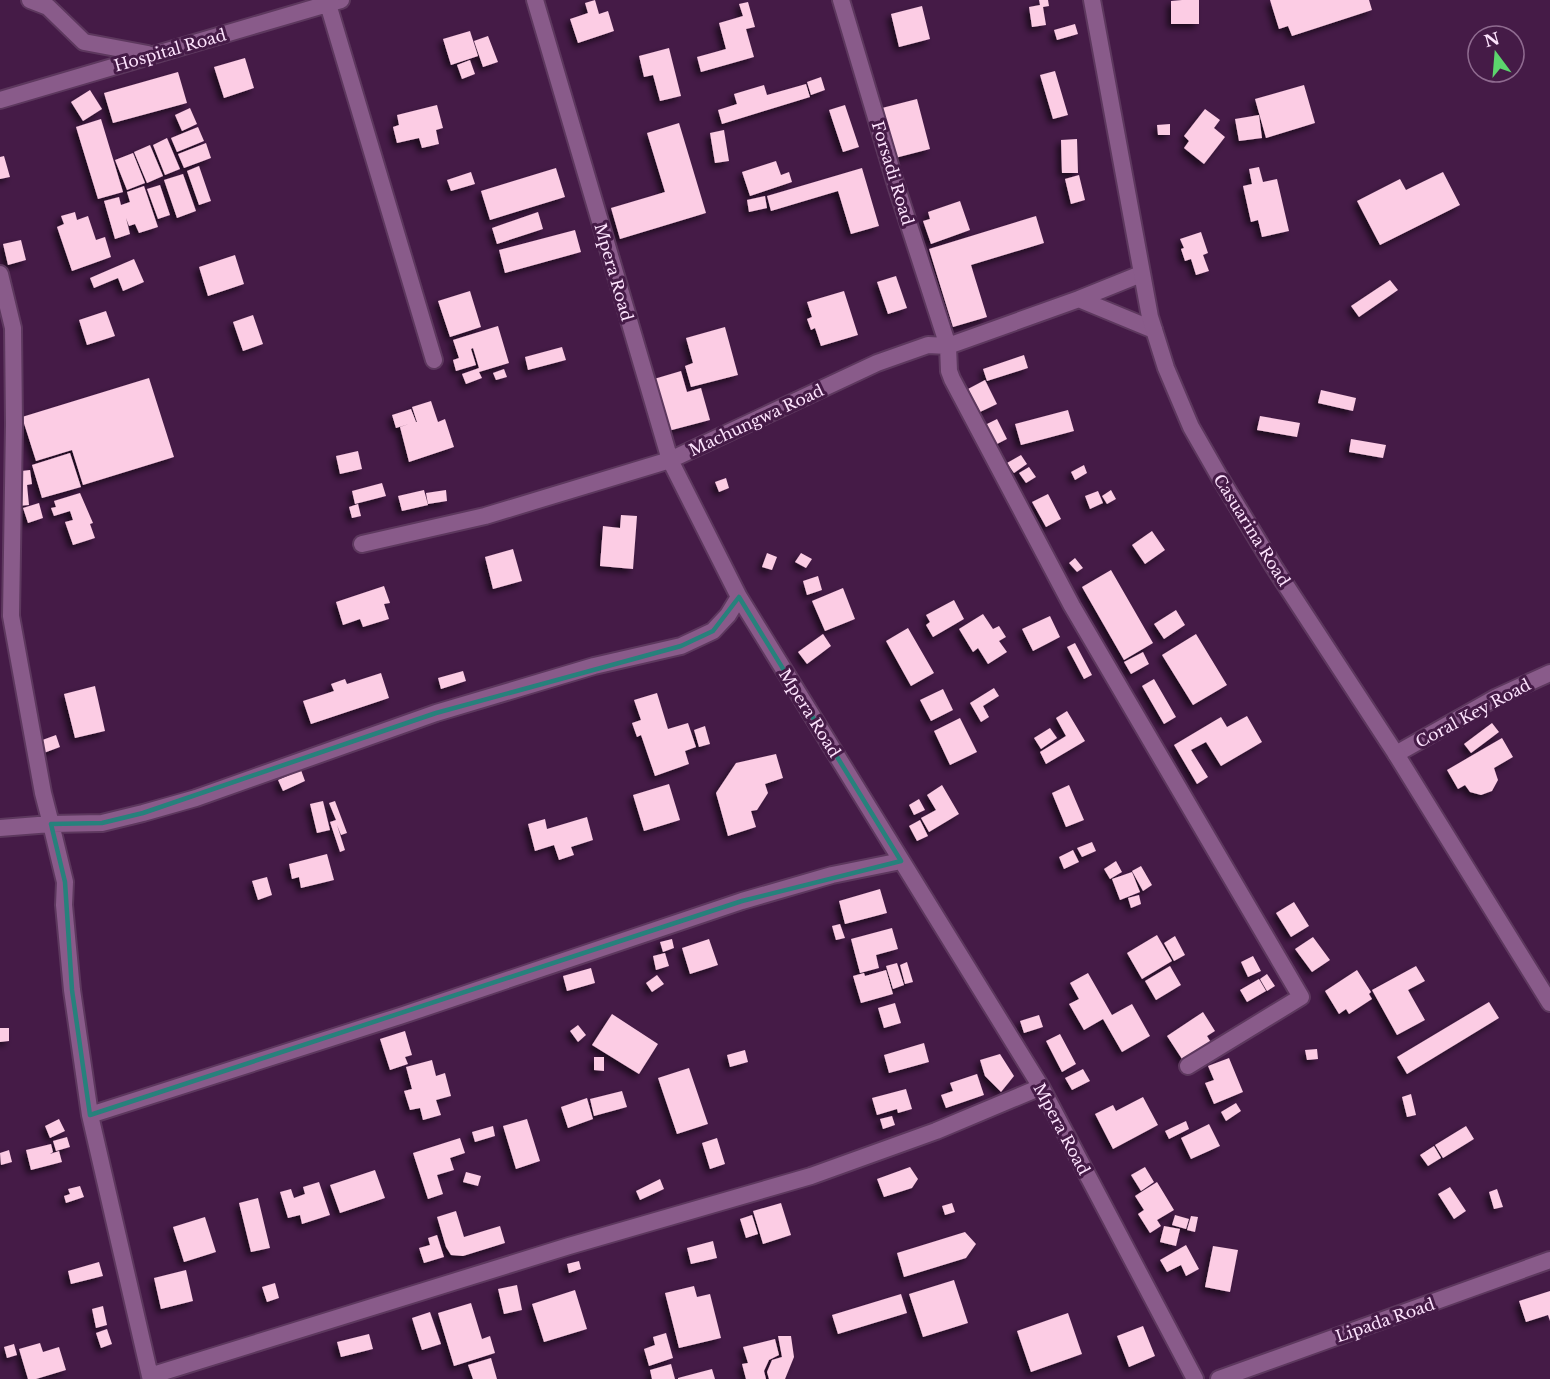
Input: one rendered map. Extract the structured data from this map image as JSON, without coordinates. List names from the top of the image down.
{
  "streets": {
    "street": [
      "Hospital Road",
      "Forsadi Road",
      "Mpera Road",
      "Machungwa Road",
      "Casuarina Road",
      "Coral Key Road",
      "Lipada Road"
    ]
  },
  "crossings": [
    ["Forsadi Road", "Machungwa Road"],
    ["Mpera Road", "Machungwa Road"],
    ["Machungwa Road", "Casuarina Road"],
    ["Casuarina Road", "Coral Key Road"]
  ],
  "north": "top"
}
